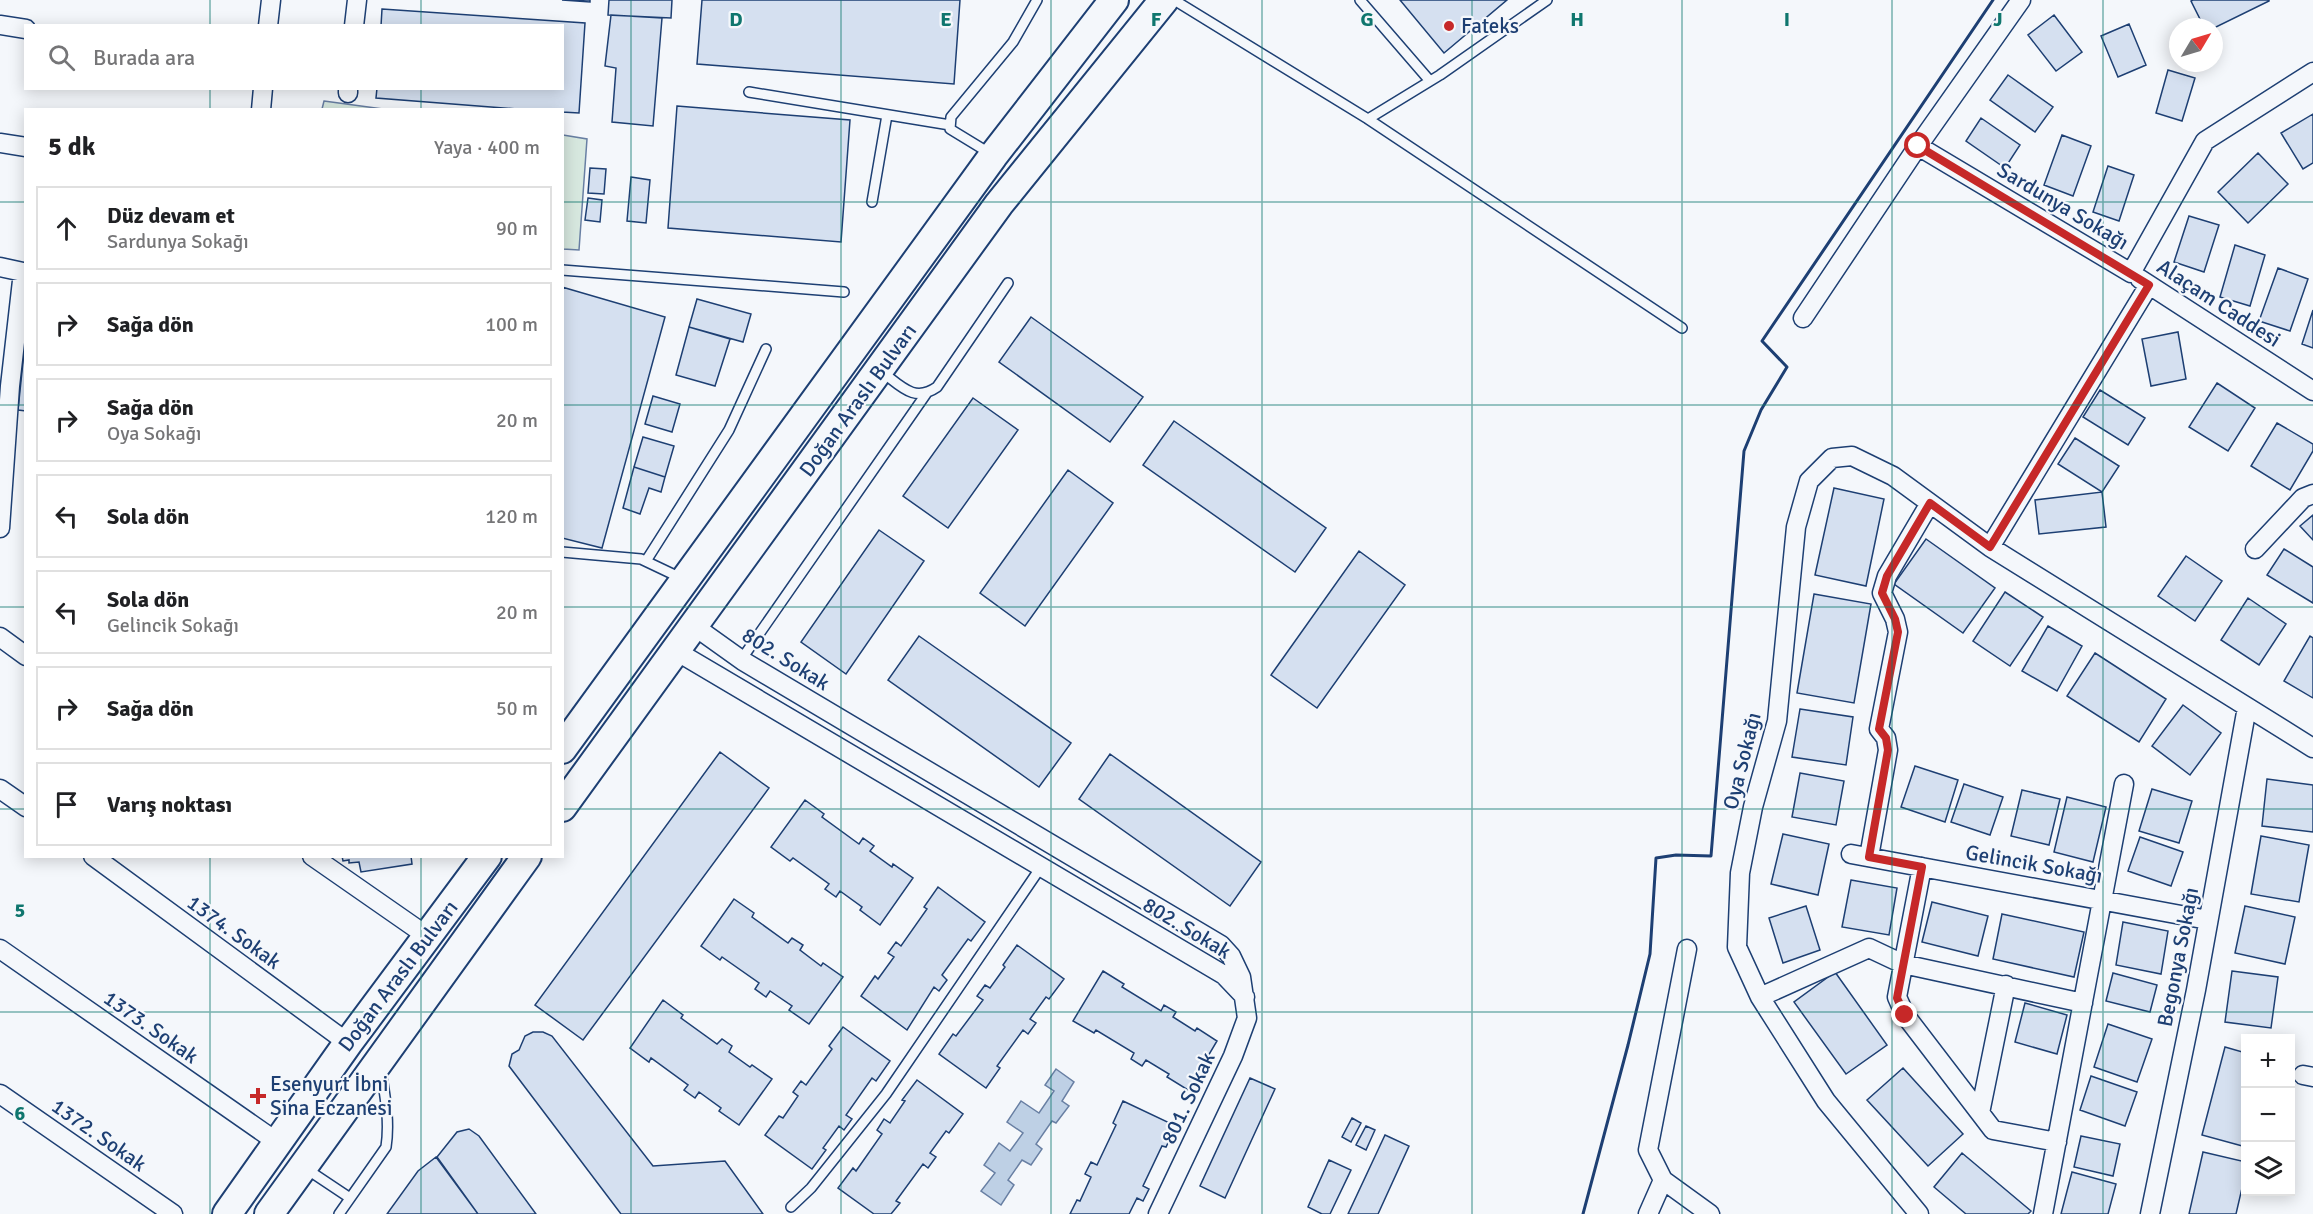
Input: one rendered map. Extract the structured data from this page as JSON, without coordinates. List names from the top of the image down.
{
  "streets": {
    "main road": ["Doğan Araslı Bulvarı"],
    "street": [
      "Sardunya Sokağı",
      "Alaçam Caddesi",
      "802. Sokak",
      "Oya Sokağı",
      "Gelincik Sokağı",
      "1374. Sokak",
      "Begonya Sokağı",
      "1373. Sokak",
      "801. Sokak",
      "1372. Sokak"
    ]
  },
  "crossings": [
    ["Sardunya Sokağı", "Alaçam Caddesi"],
    ["Doğan Araslı Bulvarı", "802. Sokak"],
    ["Doğan Araslı Bulvarı", "1374. Sokak"],
    ["Doğan Araslı Bulvarı", "1373. Sokak"],
    ["802. Sokak", "801. Sokak"],
    ["Oya Sokağı", "Begonya Sokağı"],
    ["Gelincik Sokağı", "Begonya Sokağı"]
  ],
  "places": {
    "other": ["Fateks"],
    "health": ["Esenyurt İbni Sina Eczanesi"]
  },
  "north": "top right",
  "page": {
    "search": "Burada ara",
    "heading": ["5 dk", "Yaya · 400 m"],
    "list": [
      ["Düz devam et", "Sardunya Sokağı", "90 m"],
      ["Sağa dön", "100 m"],
      ["Sağa dön", "Oya Sokağı", "20 m"],
      ["Sola dön", "120 m"],
      ["Sola dön", "Gelincik Sokağı", "20 m"],
      ["Sağa dön", "50 m"],
      "Varış noktası"
    ],
    "map_buttons": ["+", "−"]
  },
  "grid": {
    "columns": [
      "D",
      "E",
      "F",
      "G",
      "H",
      "I",
      "J"
    ],
    "rows": ["5", "6"]
  }
}
